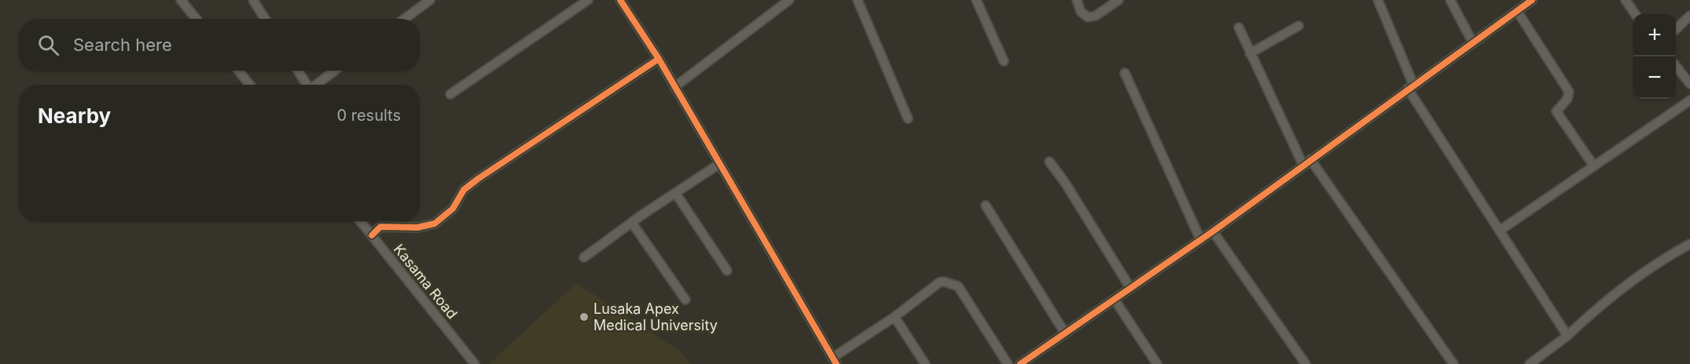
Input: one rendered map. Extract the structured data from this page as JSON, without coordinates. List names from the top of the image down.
{
  "streets": {
    "street": ["Kasama Road"]
  },
  "places": ["Lusaka Apex Medical University"],
  "page": {
    "map_buttons": ["+", "−"],
    "search": "Search here",
    "heading": ["Nearby", "0 results"]
  }
}
